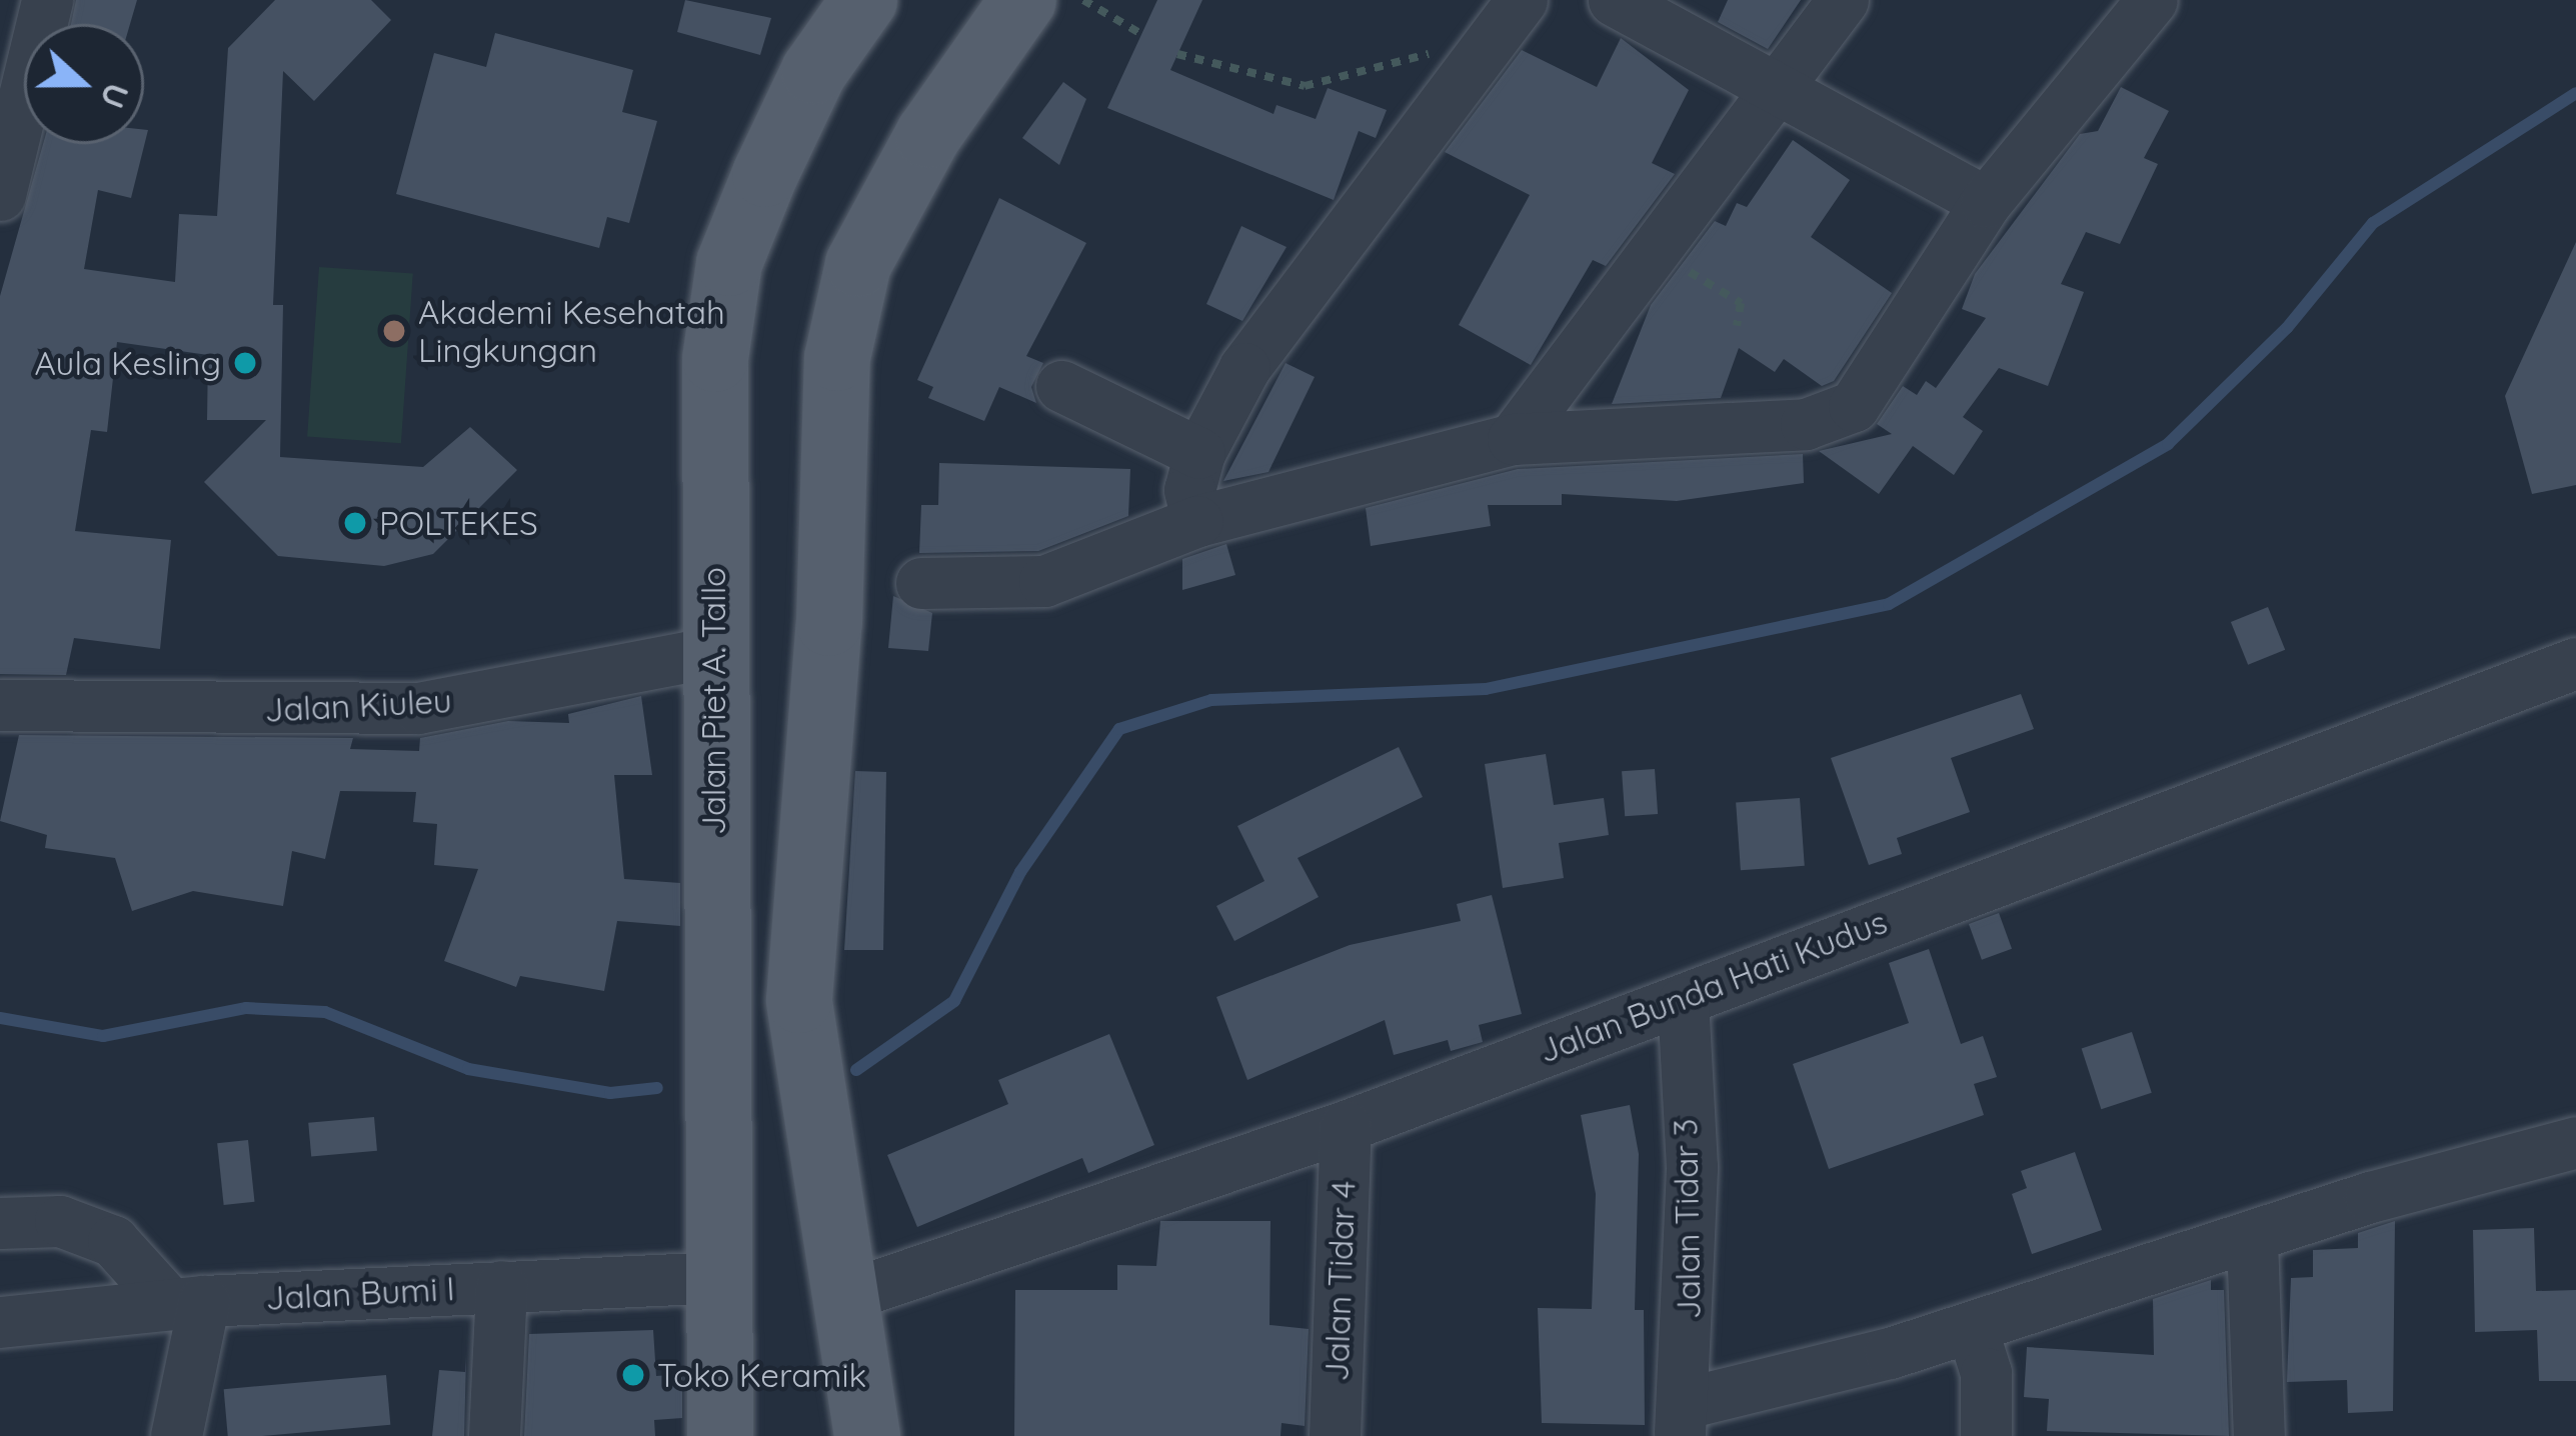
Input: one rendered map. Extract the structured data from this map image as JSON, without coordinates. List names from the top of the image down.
{
  "streets": {
    "main road": ["Jalan Piet A. Tallo"],
    "street": [
      "Jalan Kiuleu",
      "Jalan Bunda Hati Kudus",
      "Jalan Tidar 3",
      "Jalan Tidar 4",
      "Jalan Bumi I"
    ]
  },
  "crossings": [
    ["Jalan Piet A. Tallo", "Jalan Kiuleu"],
    ["Jalan Piet A. Tallo", "Jalan Bumi I"],
    ["Jalan Bunda Hati Kudus", "Jalan Tidar 3"],
    ["Jalan Bunda Hati Kudus", "Jalan Tidar 4"]
  ],
  "places": [
    "Akademi Kesehatah Lingkungan",
    "Aula Kesling",
    "POLTEKES",
    "Toko Keramik"
  ],
  "north": "right"
}
